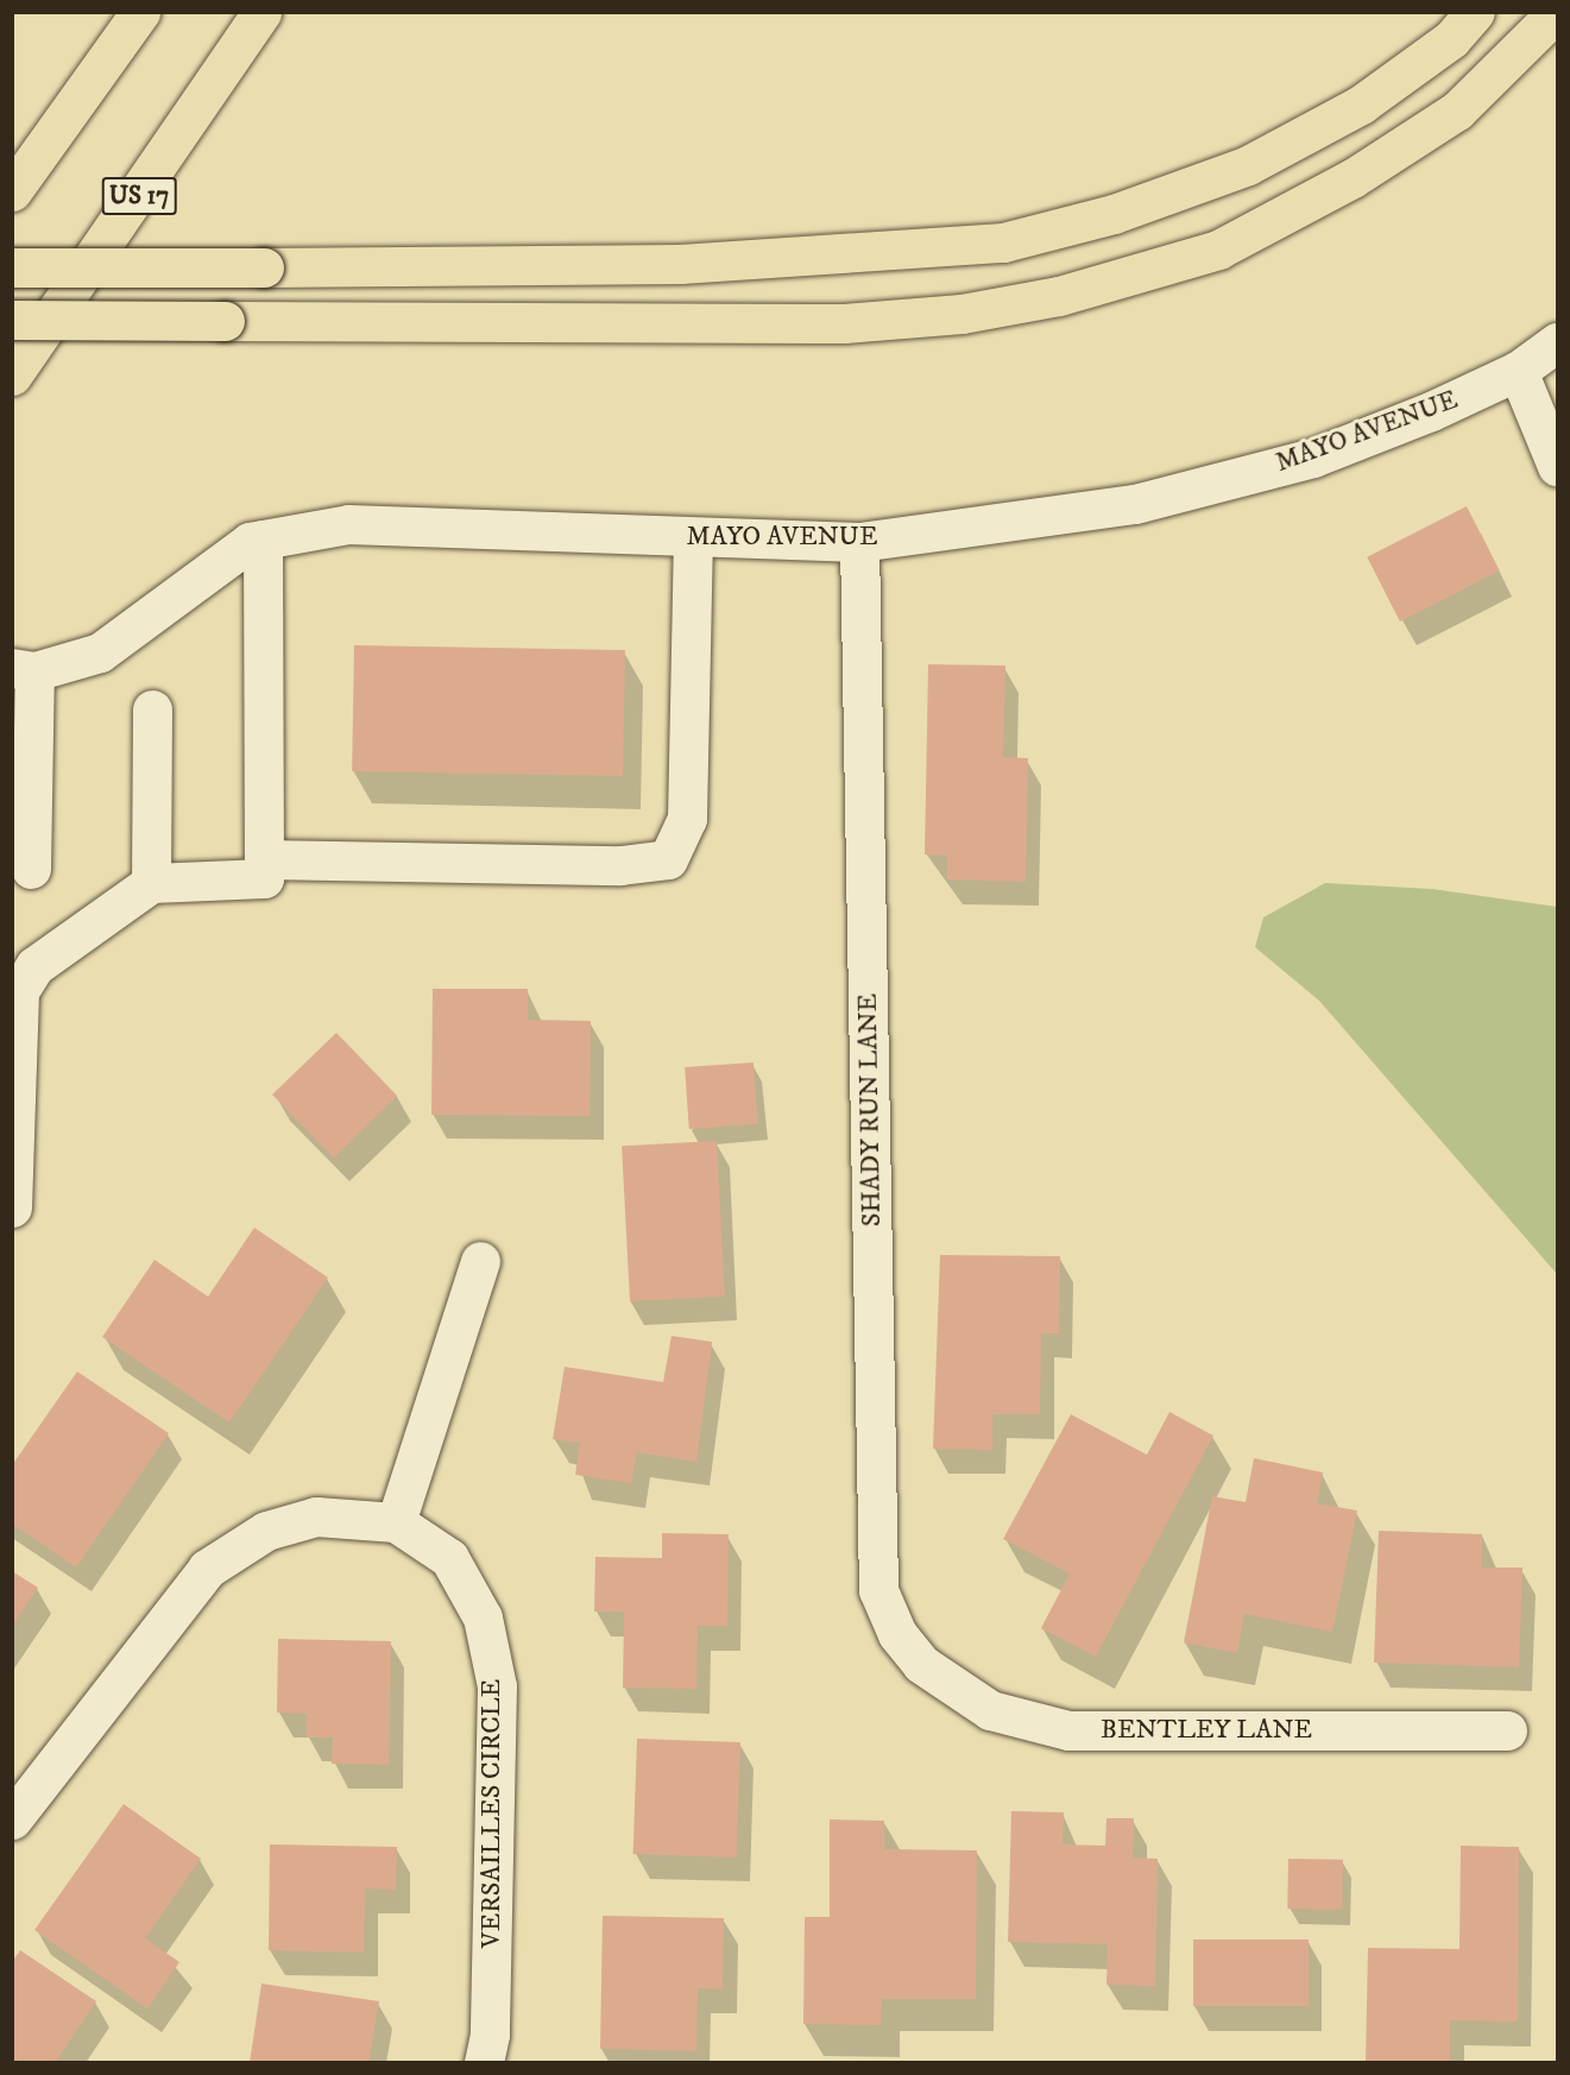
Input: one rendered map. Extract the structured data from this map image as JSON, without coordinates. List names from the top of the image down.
{
  "streets": {
    "main road": ["US 17"],
    "street": [
      "MAYO AVENUE",
      "SHADY RUN LANE",
      "BENTLEY LANE",
      "VERSAILLES CIRCLE"
    ]
  },
  "crossings": [
    ["MAYO AVENUE", "SHADY RUN LANE"],
    ["SHADY RUN LANE", "BENTLEY LANE"]
  ]
}
